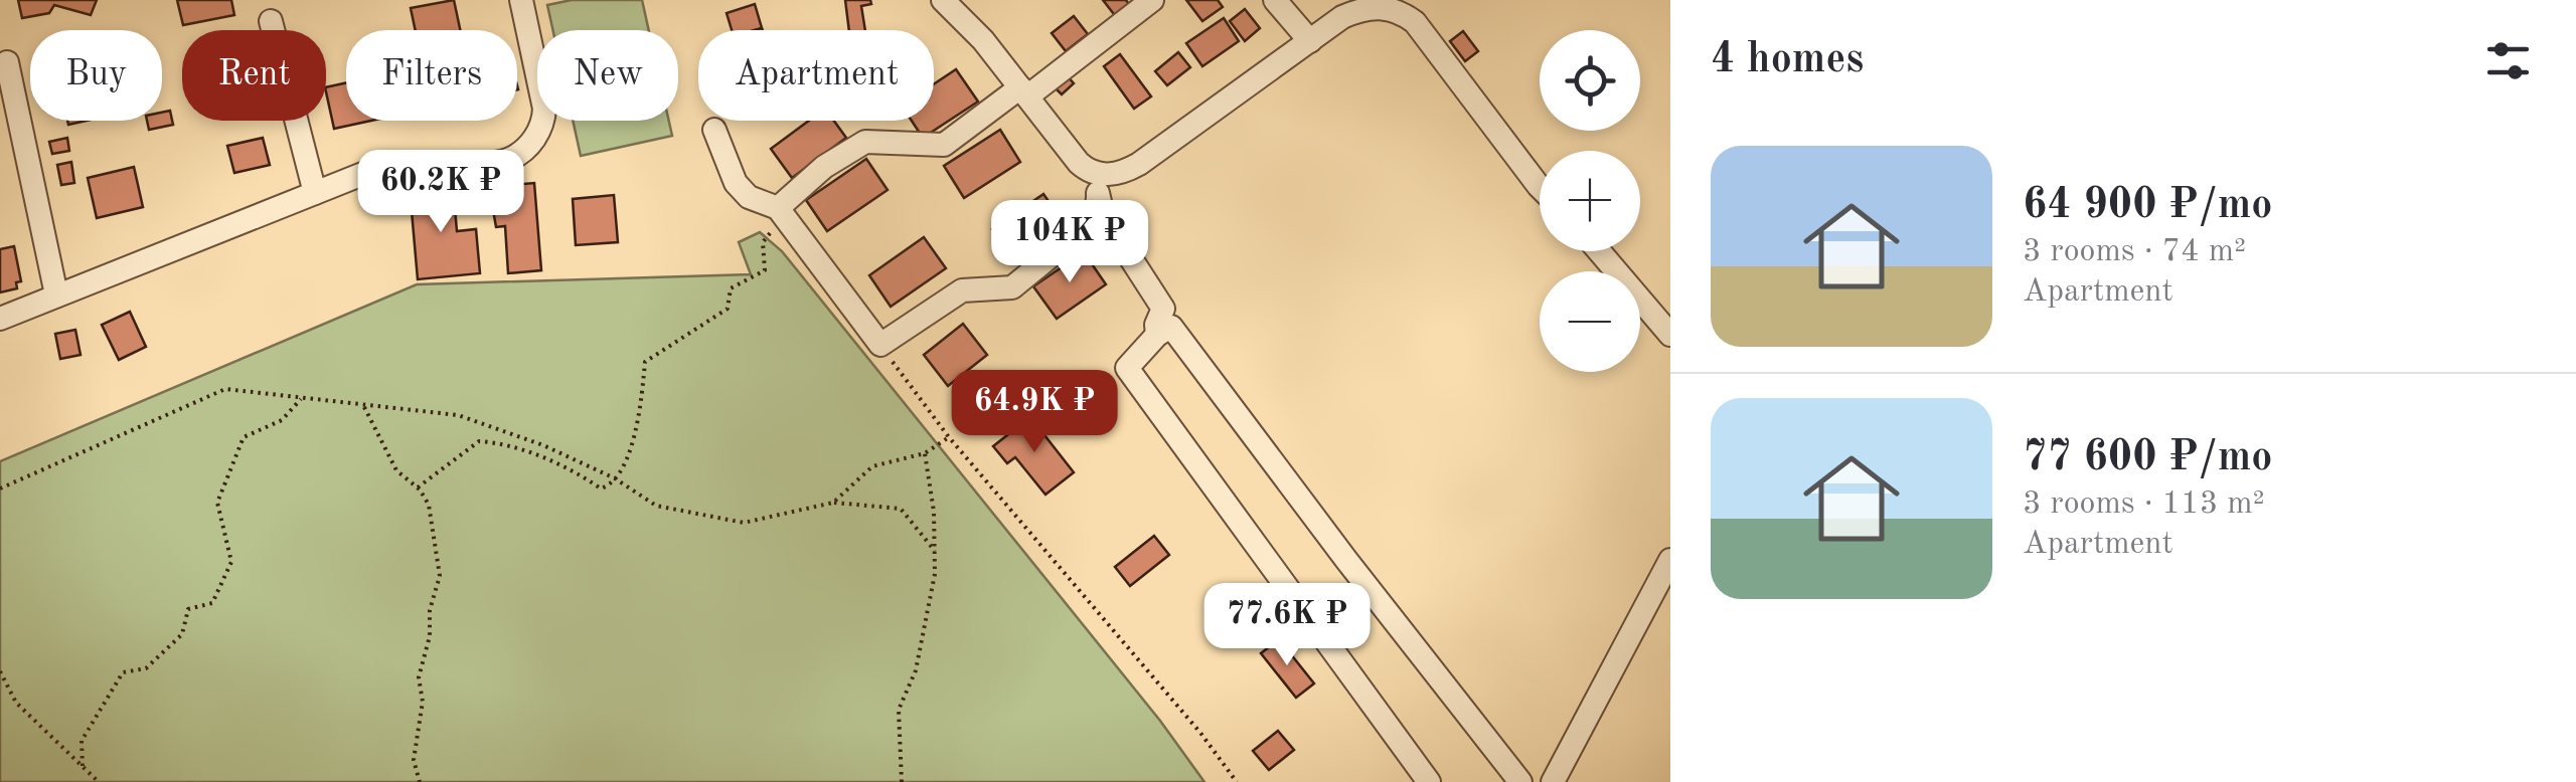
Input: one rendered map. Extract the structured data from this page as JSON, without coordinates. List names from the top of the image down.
{
  "page": {
    "heading": "4 homes",
    "map_buttons": ["+", "−"],
    "chip": [
      "Buy",
      "Rent",
      "Filters",
      "New",
      "Apartment"
    ],
    "list": [
      {
        "name": "64 900 ₽/mo",
        "note": "3 rooms · 74 m² · Apartment"
      },
      {
        "name": "77 600 ₽/mo",
        "note": "3 rooms · 113 m² · Apartment"
      }
    ],
    "price": [
      "60.2K ₽",
      "104K ₽",
      "64.9K ₽",
      "77.6K ₽"
    ]
  }
}
